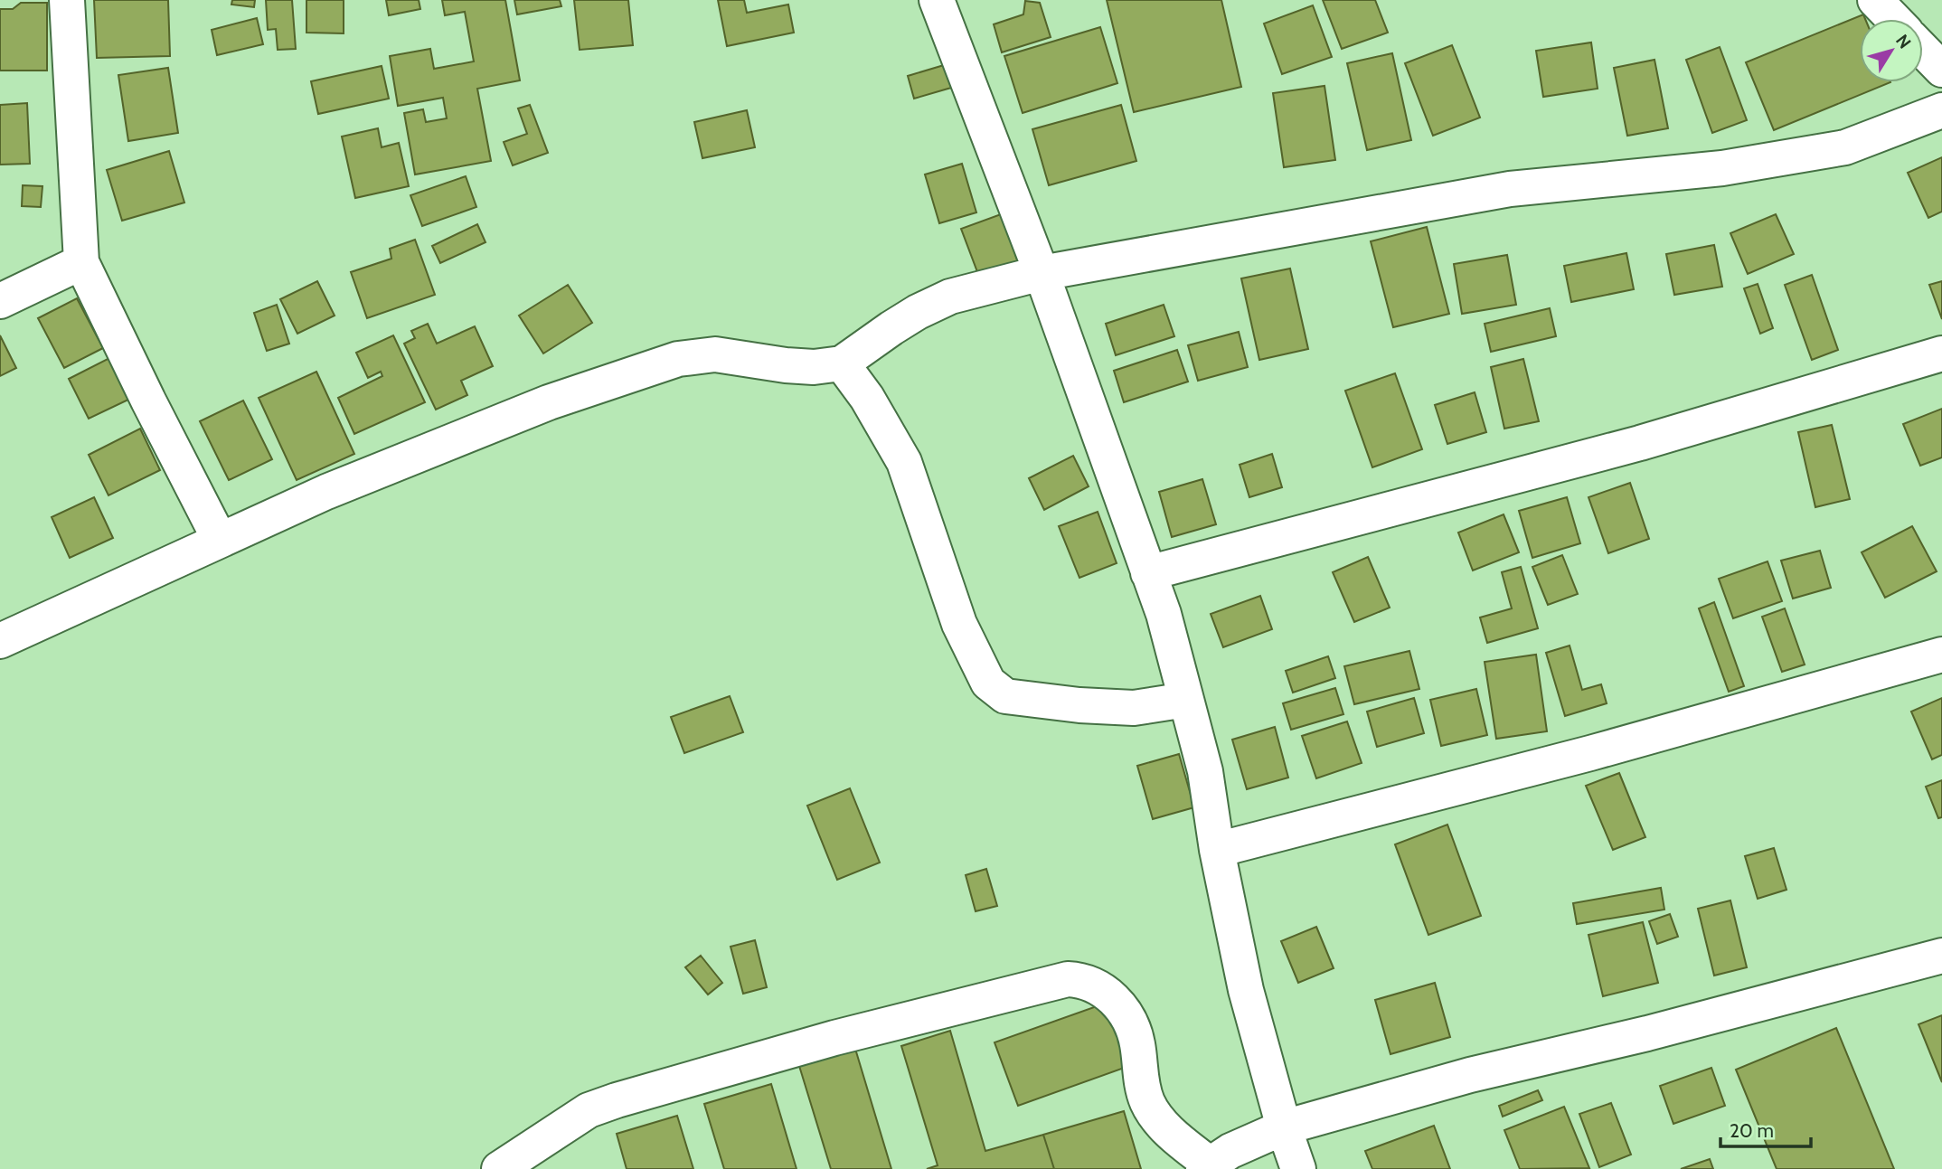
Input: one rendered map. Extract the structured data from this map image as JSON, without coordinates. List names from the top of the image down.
{
  "scale_bar": "20 m",
  "north": "top right"
}
